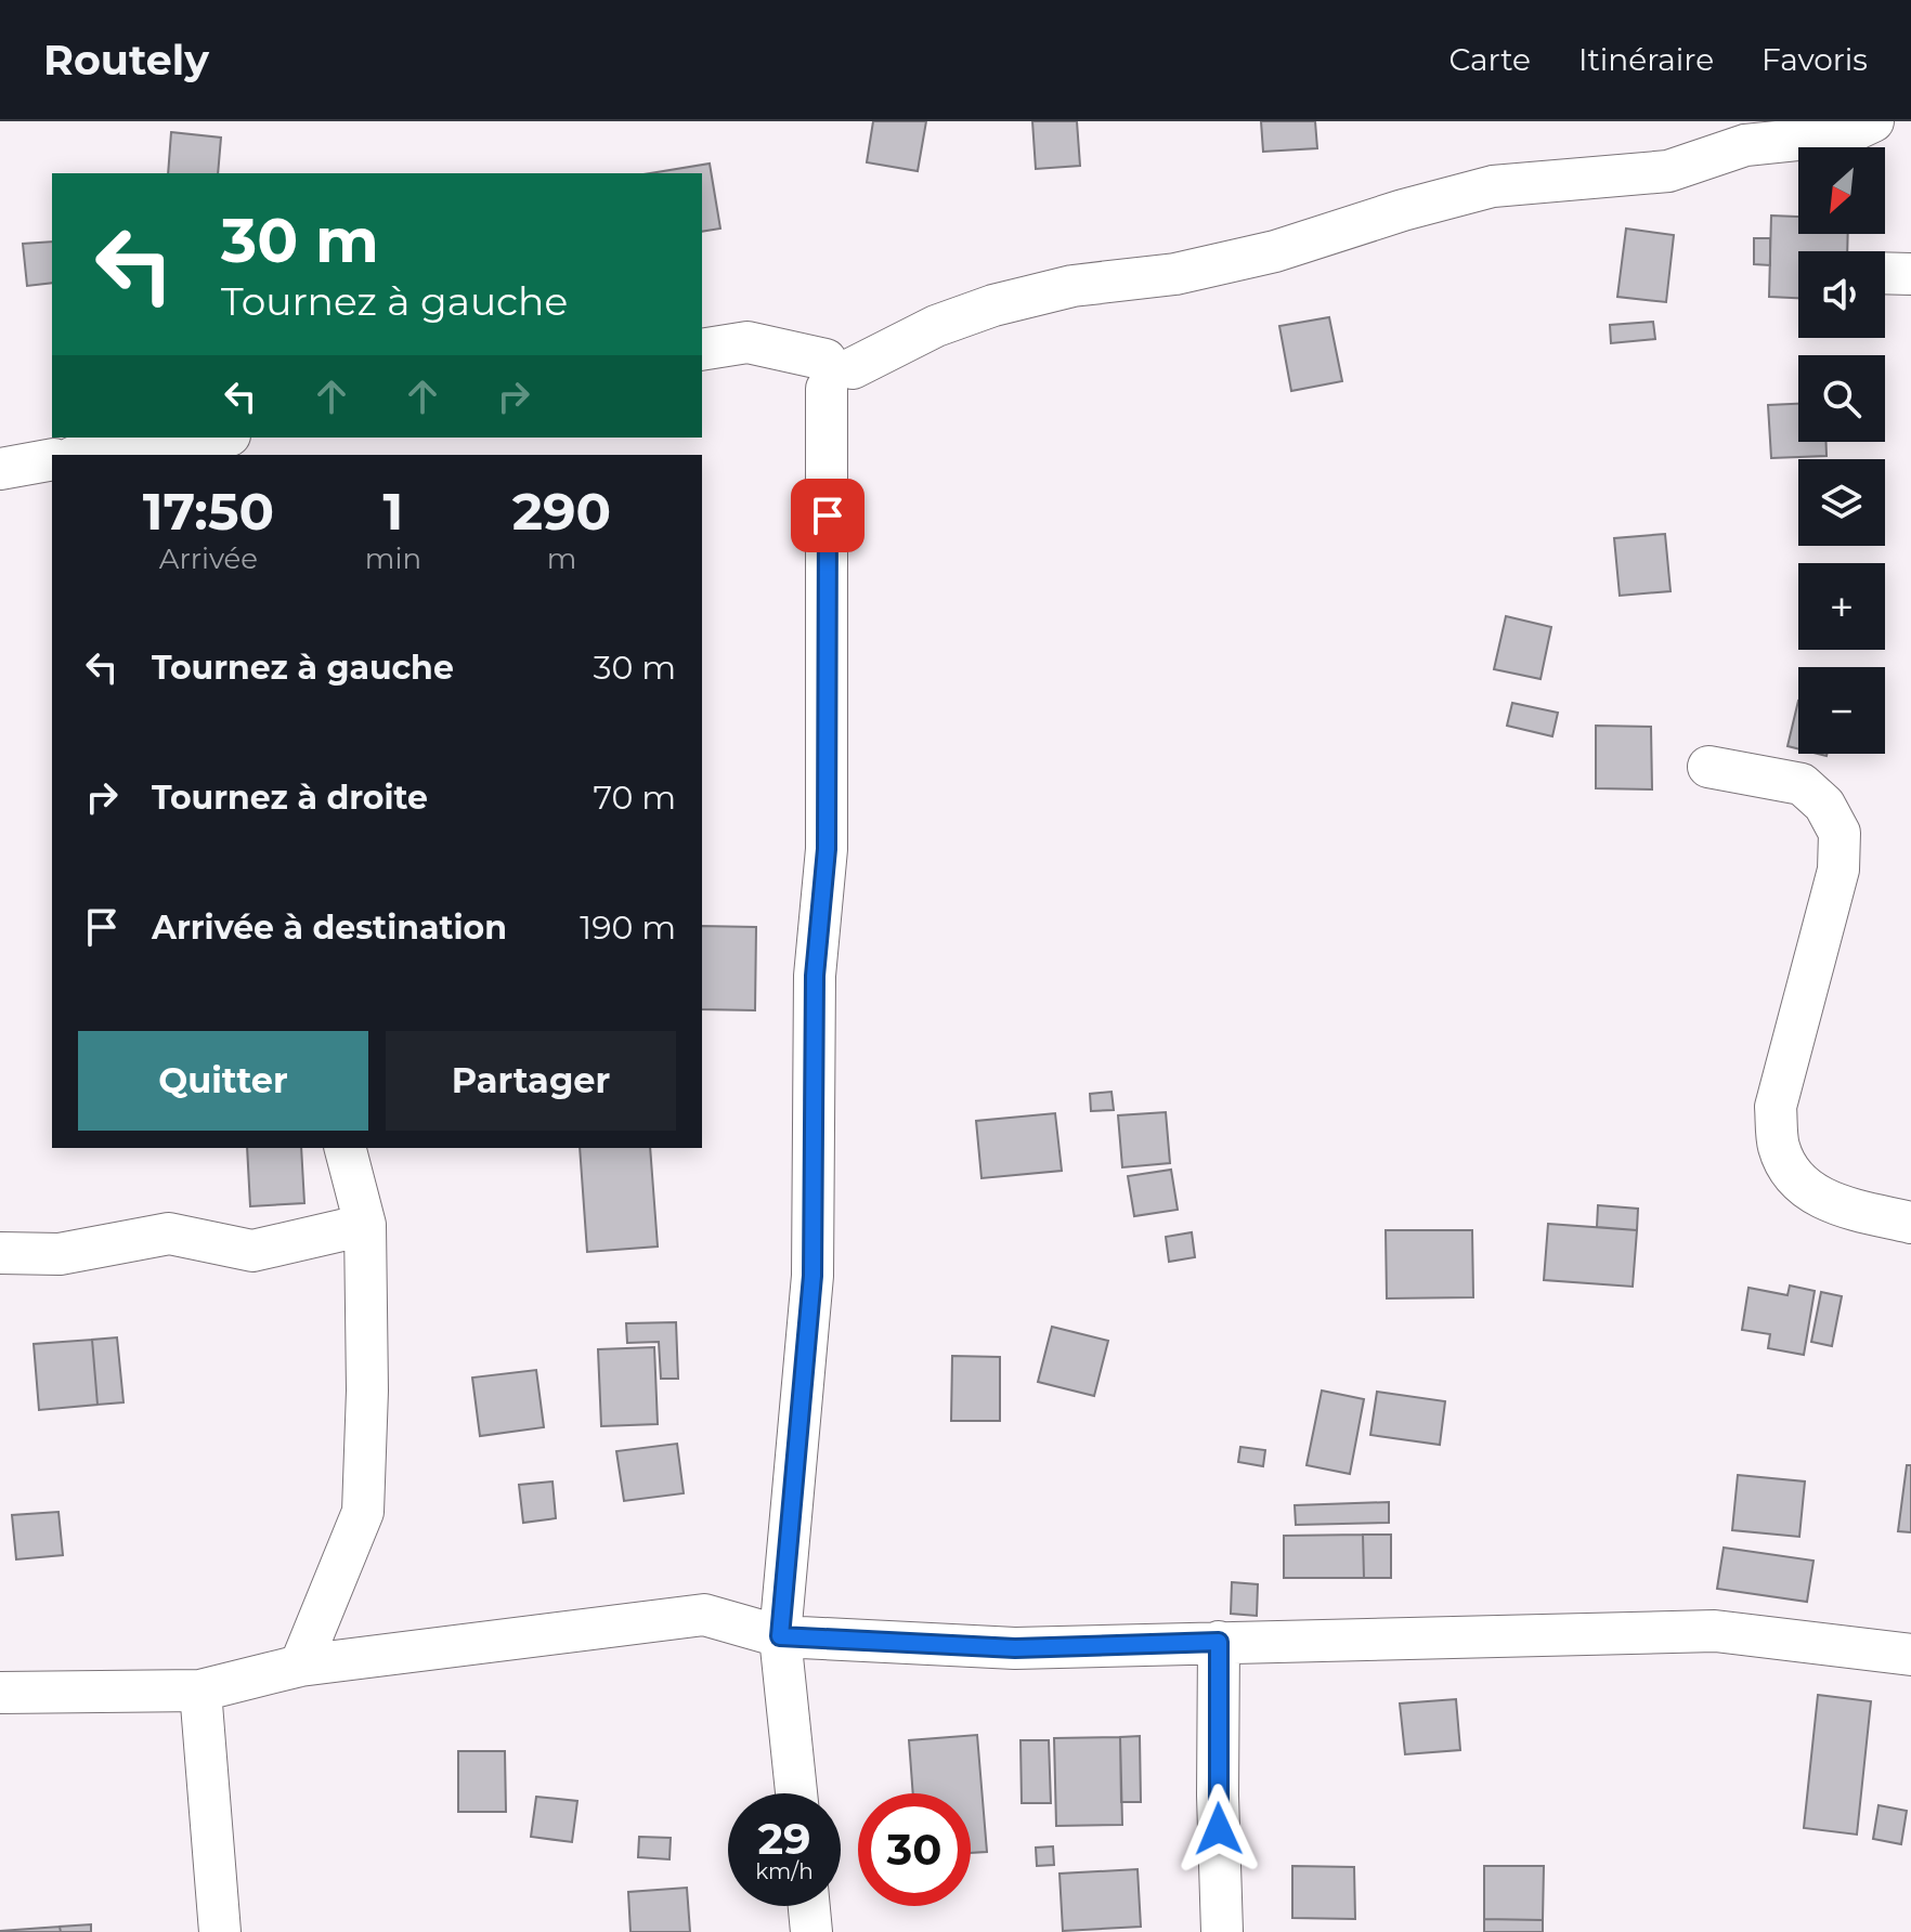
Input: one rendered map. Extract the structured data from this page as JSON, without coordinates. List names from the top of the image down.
{
  "north": "bottom left",
  "page": {
    "header": "Routely",
    "nav": ["Carte", "Itinéraire", "Favoris"],
    "map_buttons": ["+", "−"],
    "turn": ["30 m", "Tournez à gauche"],
    "eta": [
      "17:50",
      "Arrivée",
      "1",
      "min",
      "290",
      "m"
    ],
    "list": [
      {
        "name": "Tournez à gauche",
        "value": "30 m"
      },
      {
        "name": "Tournez à droite",
        "value": "70 m"
      },
      {
        "name": "Arrivée à destination",
        "value": "190 m"
      }
    ],
    "buttons": ["Quitter", "Partager"],
    "speed": "29 km/h",
    "limit": "30"
  }
}
